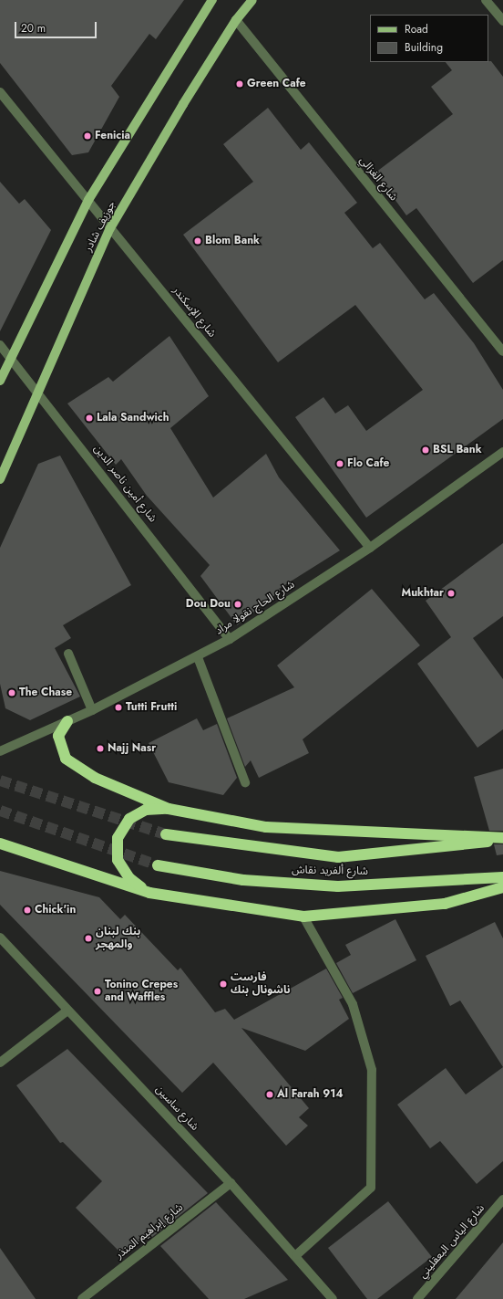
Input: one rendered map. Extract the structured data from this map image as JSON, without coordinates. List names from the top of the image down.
{
  "streets": {
    "highway": ["شارع ألفريد نقاش"],
    "main road": ["جوزيف شادر"],
    "street": [
      "شارع الغزالي",
      "شارع الإسكندر",
      "شارع أمين ناصر الدين",
      "شارع الحاج نقولا مراد",
      "شارع ساسين",
      "شارع إبراهيم المنذر",
      "شارع الياس البعقليني"
    ]
  },
  "crossings": [
    ["شارع الغزالي", "جوزيف شادر"],
    ["جوزيف شادر", "شارع الإسكندر"],
    ["جوزيف شادر", "شارع أمين ناصر الدين"],
    ["شارع الإسكندر", "شارع الحاج نقولا مراد"],
    ["شارع أمين ناصر الدين", "شارع الحاج نقولا مراد"],
    ["شارع ساسين", "شارع إبراهيم المنذر"]
  ],
  "places": [
    "Green Cafe",
    "Fenicia",
    "Blom Bank",
    "Lala Sandwich",
    "BSL Bank",
    "Flo Cafe",
    "Mukhtar",
    "Dou Dou",
    "The Chase",
    "Tutti Frutti",
    "Najj Nasr",
    "Chick'in",
    "بنك لبنان والمهجر",
    "فارست ناشونال بنك",
    "Tonino Crepes and Waffles",
    "Al Farah 914"
  ],
  "legend": ["Road", "Building"],
  "scale_bar": "20 m"
}
